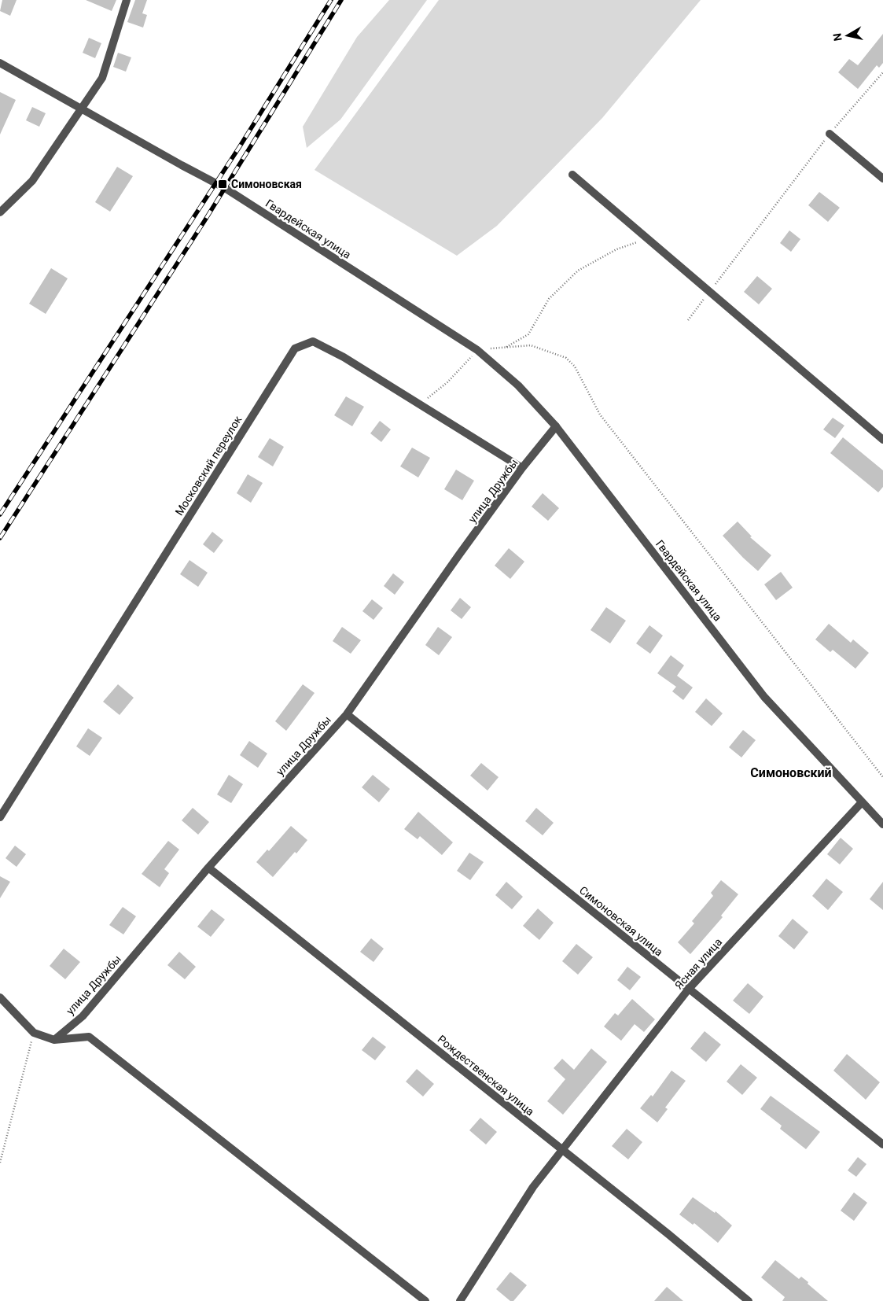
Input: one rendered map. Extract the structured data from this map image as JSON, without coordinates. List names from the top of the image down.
{
  "streets": {
    "street": [
      "Гвардейская улица",
      "Московский переулок",
      "улица Дружбы",
      "Симоновская улица",
      "Ясная улица",
      "Рождественская улица"
    ]
  },
  "crossings": [
    ["Гвардейская улица", "улица Дружбы"],
    ["Гвардейская улица", "Ясная улица"],
    ["Московский переулок", "улица Дружбы"],
    ["улица Дружбы", "Симоновская улица"],
    ["улица Дружбы", "Рождественская улица"],
    ["Симоновская улица", "Ясная улица"],
    ["Ясная улица", "Рождественская улица"]
  ],
  "districts": ["Симоновский"],
  "places": {
    "transit": ["Симоновская"]
  },
  "north": "left"
}
